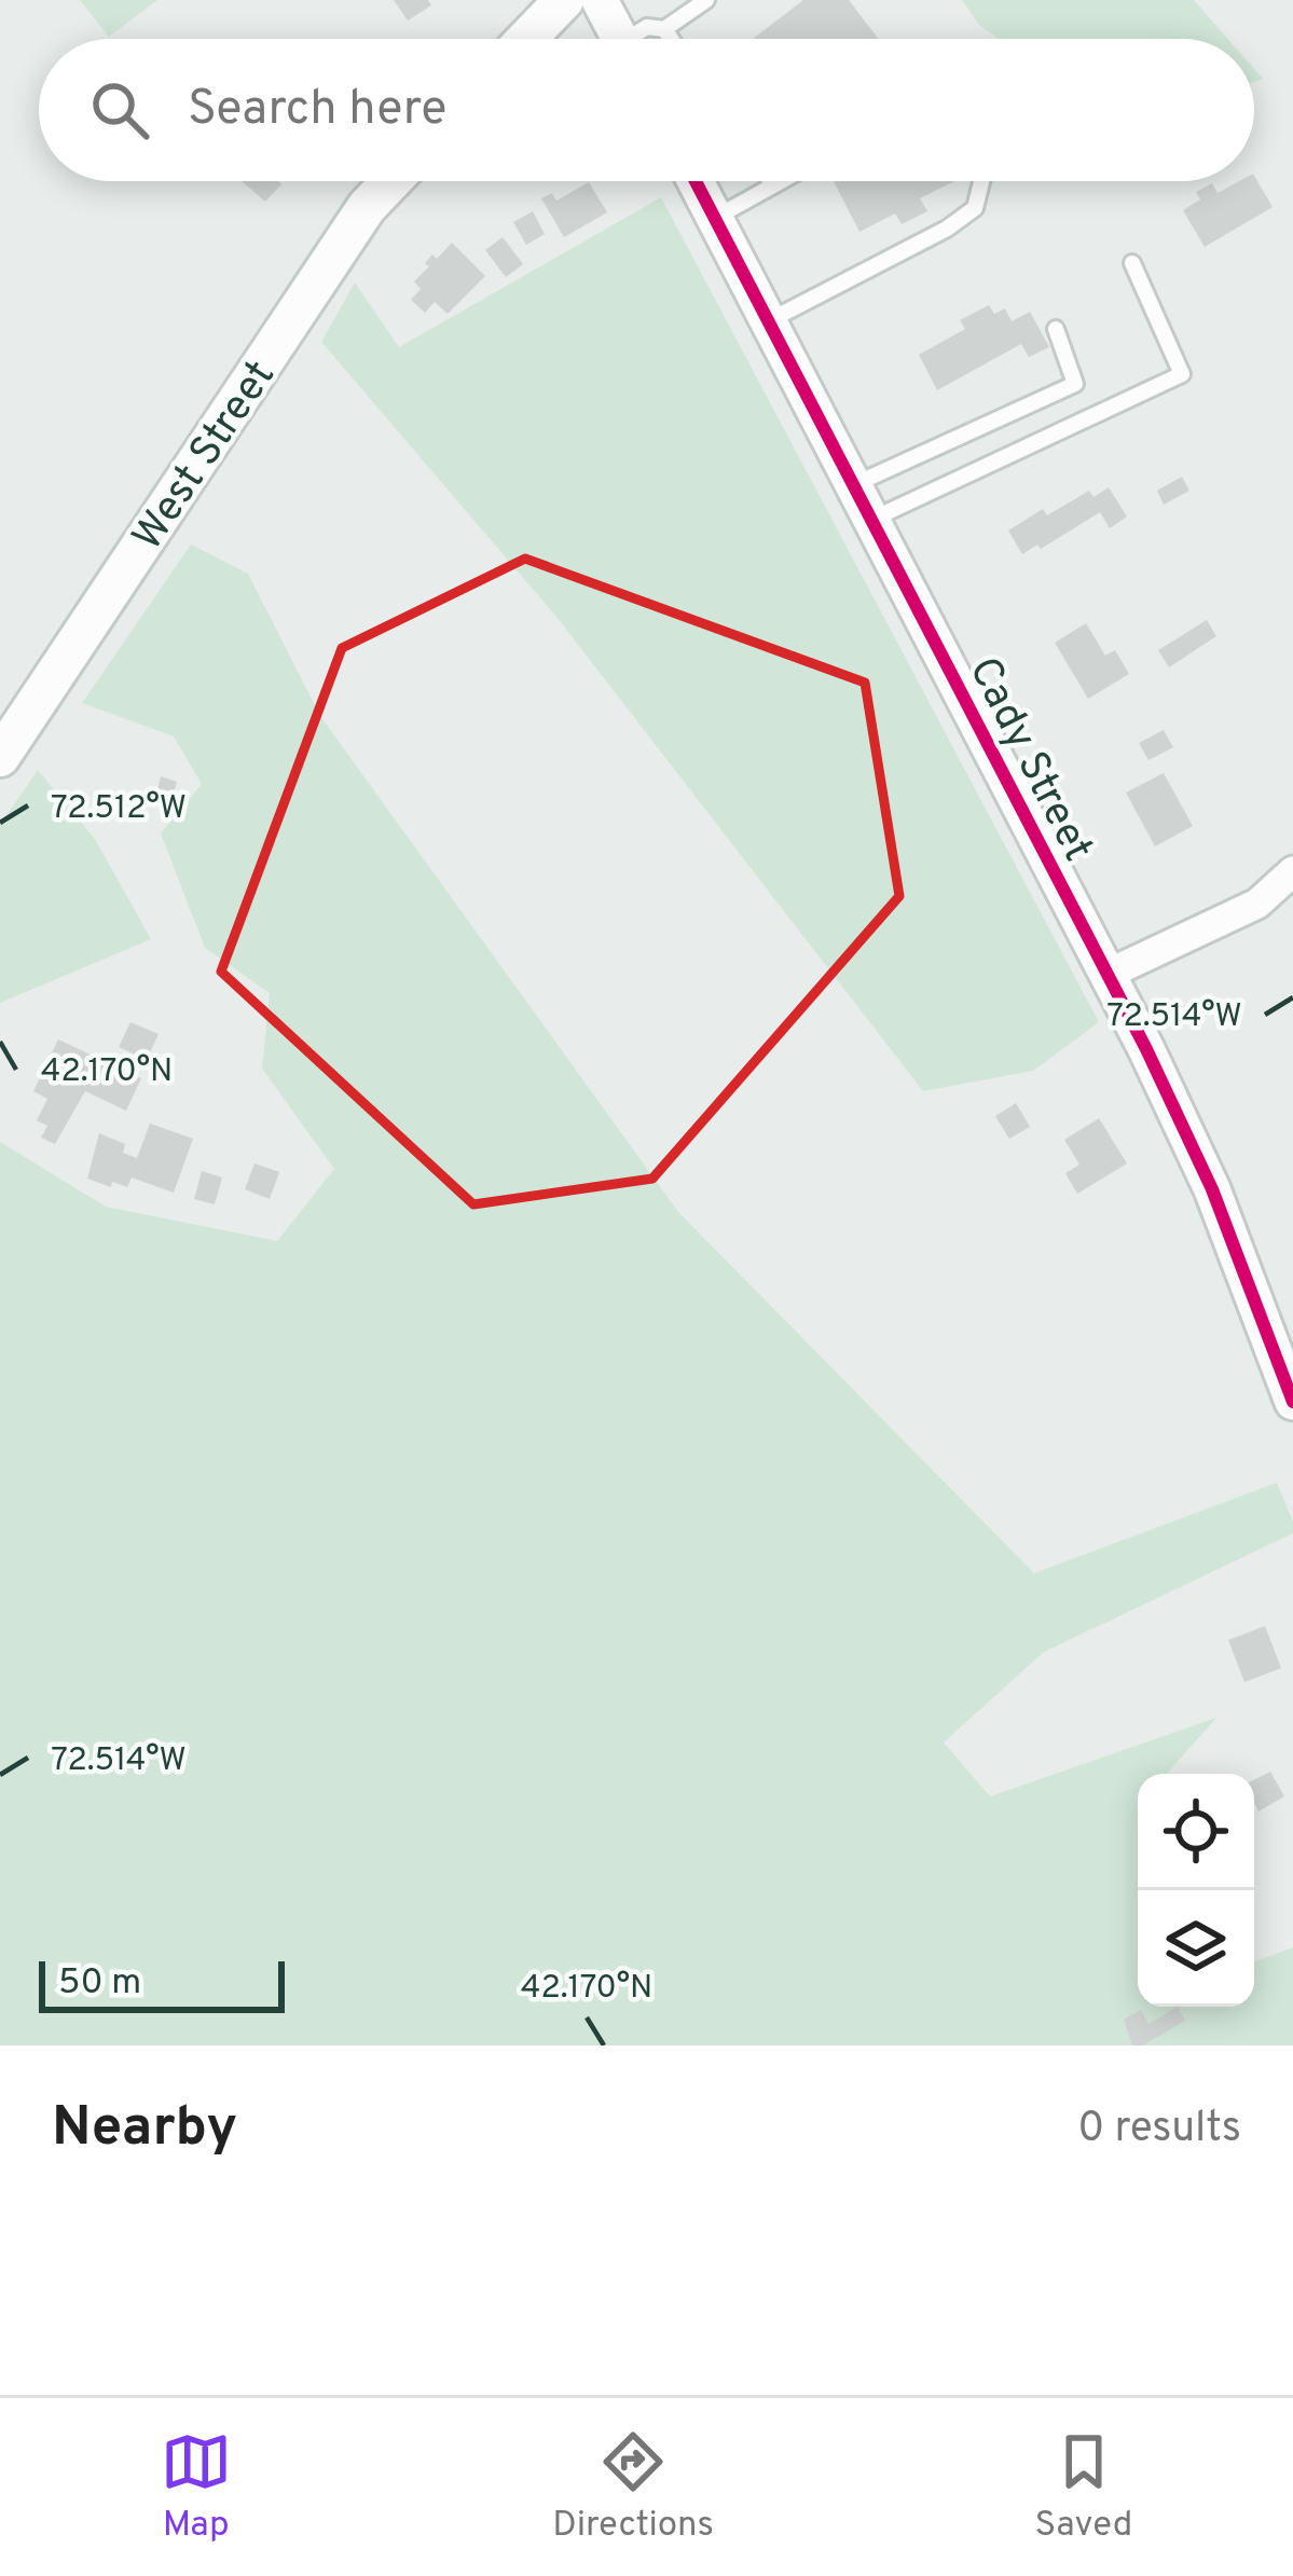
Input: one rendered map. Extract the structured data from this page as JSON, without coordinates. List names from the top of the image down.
{
  "streets": {
    "main road": ["West Street"],
    "street": ["Cady Street"]
  },
  "scale_bar": "50 m",
  "page": {
    "search": "Search here",
    "scale": "50 m",
    "heading": ["Nearby", "0 results"],
    "nav": ["Map", "Directions", "Saved"]
  },
  "coordinates": ["72.512°W", "72.514°W", "42.170°N"]
}
